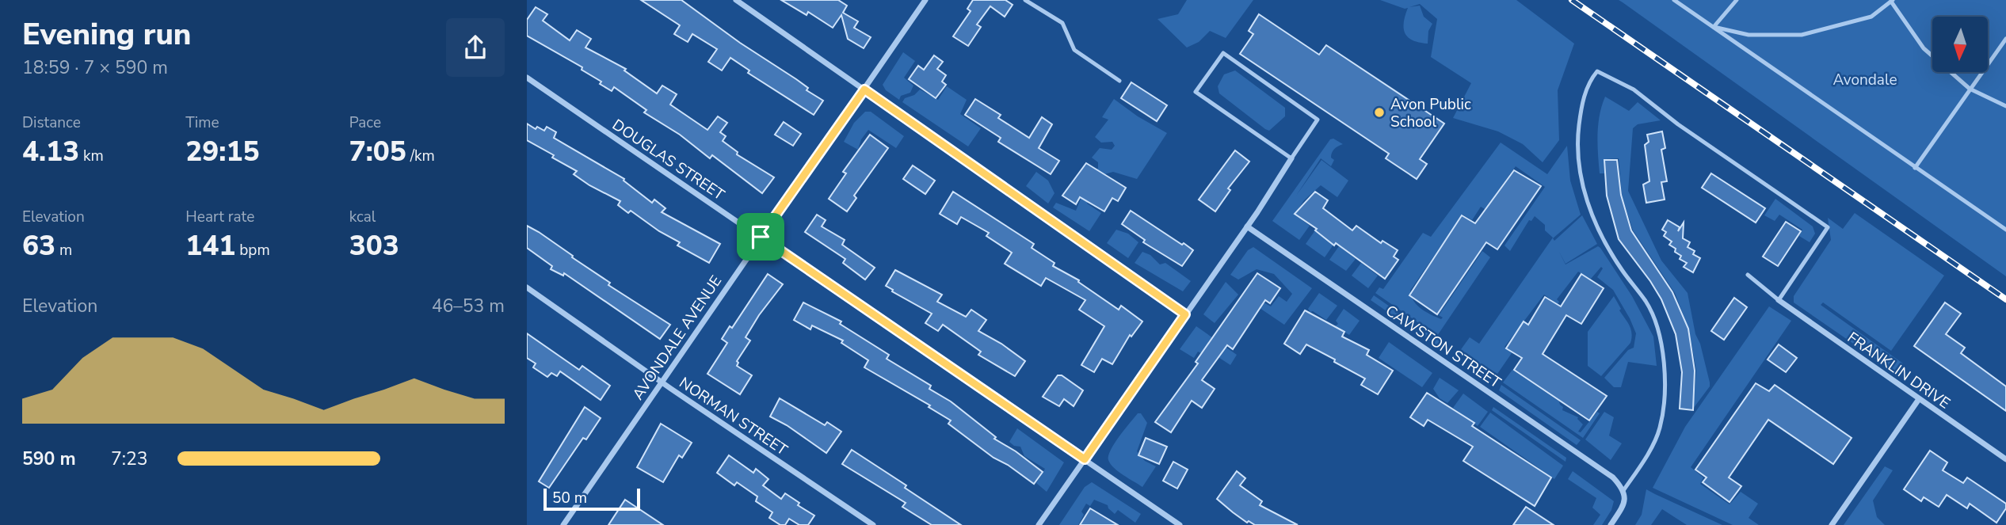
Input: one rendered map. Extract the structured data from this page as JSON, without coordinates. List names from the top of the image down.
{
  "streets": {
    "street": [
      "DOUGLAS STREET",
      "AVONDALE AVENUE",
      "CAWSTON STREET",
      "FRANKLIN DRIVE",
      "NORMAN STREET"
    ]
  },
  "crossings": [
    ["DOUGLAS STREET", "AVONDALE AVENUE"],
    ["AVONDALE AVENUE", "NORMAN STREET"]
  ],
  "parks": ["Avondale"],
  "places": ["Avon Public School"],
  "scale_bar": "50 m",
  "north": "bottom",
  "page": {
    "heading": ["Evening run", "18:59 · 7 × 590 m"],
    "stats": [
      ["Distance", "4.13 km"],
      ["Time", "29:15"],
      ["Pace", "7:05 /km"],
      ["Elevation", "63 m"],
      ["Heart rate", "141 bpm"],
      ["kcal", "303"]
    ],
    "chart": ["Elevation", "46–53 m"],
    "list": [
      {
        "name": "590 m",
        "note": "7:23"
      }
    ],
    "scale": "50 m"
  }
}
